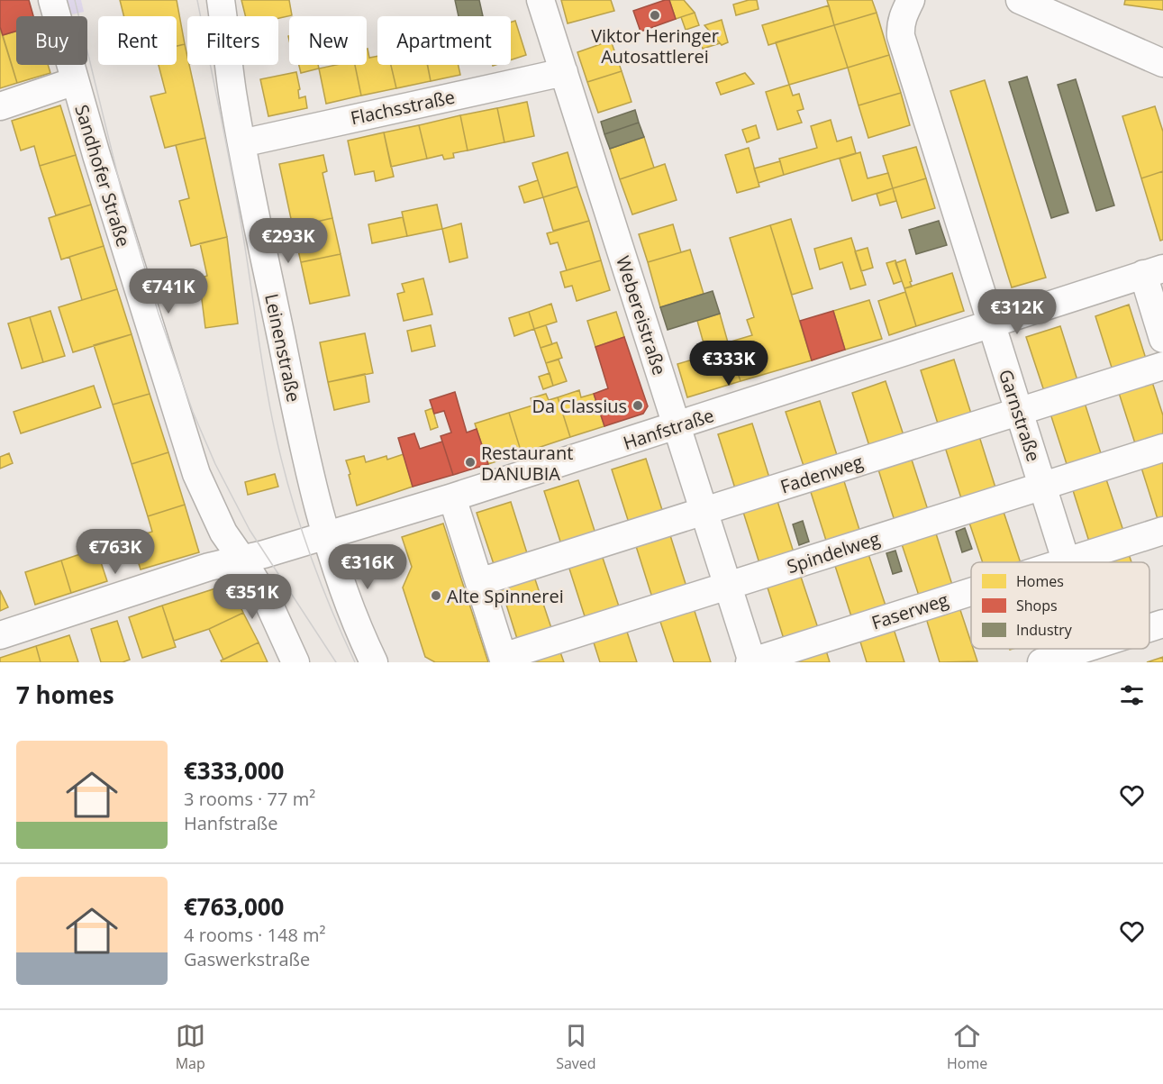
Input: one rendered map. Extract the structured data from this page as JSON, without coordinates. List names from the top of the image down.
{
  "streets": {
    "street": [
      "Flachsstraße",
      "Sandhofer Straße",
      "Webereistraße",
      "Leinenstraße",
      "Garnstraße",
      "Hanfstraße",
      "Fadenweg",
      "Spindelweg",
      "Faserweg"
    ]
  },
  "crossings": [
    ["Flachsstraße", "Webereistraße"],
    ["Flachsstraße", "Leinenstraße"],
    ["Webereistraße", "Hanfstraße"],
    ["Webereistraße", "Fadenweg"],
    ["Webereistraße", "Spindelweg"],
    ["Webereistraße", "Faserweg"],
    ["Leinenstraße", "Hanfstraße"],
    ["Garnstraße", "Hanfstraße"],
    ["Garnstraße", "Fadenweg"],
    ["Garnstraße", "Spindelweg"],
    ["Garnstraße", "Faserweg"]
  ],
  "places": [
    "Viktor Heringer Autosattlerei",
    "Da Classius",
    "Restaurant DANUBIA",
    "Alte Spinnerei"
  ],
  "legend": ["Homes", "Shops", "Industry"],
  "page": {
    "chip": [
      "Buy",
      "Rent",
      "Filters",
      "New",
      "Apartment"
    ],
    "price": [
      "€293K",
      "€741K",
      "€312K",
      "€333K",
      "€763K",
      "€316K",
      "€351K"
    ],
    "heading": "7 homes",
    "list": [
      {
        "name": "€333,000",
        "note": "3 rooms · 77 m² · Hanfstraße"
      },
      {
        "name": "€763,000",
        "note": "4 rooms · 148 m² · Gaswerkstraße"
      }
    ],
    "tabs": ["Map", "Saved", "Home"]
  }
}
